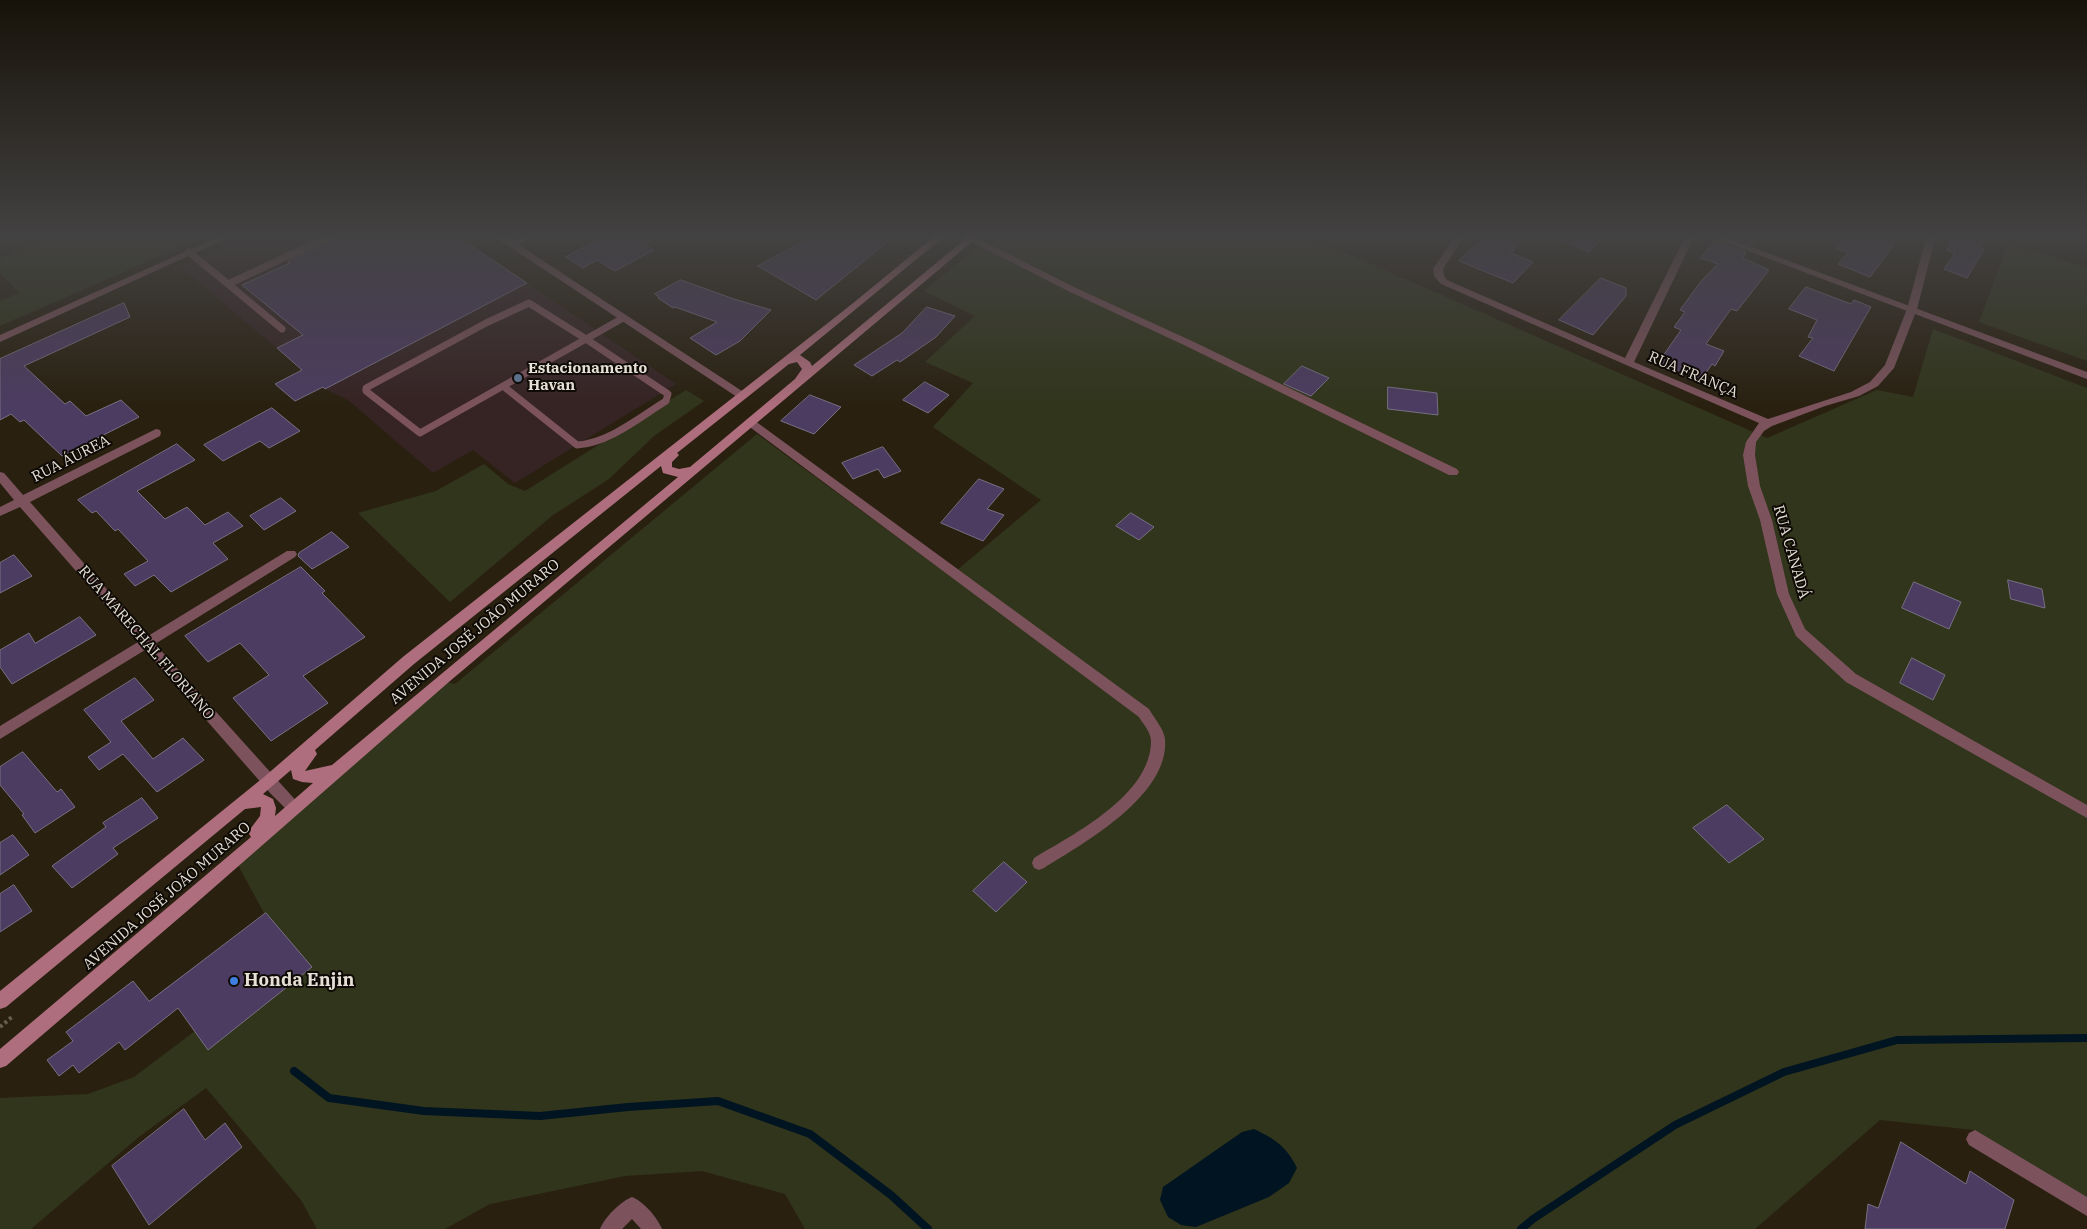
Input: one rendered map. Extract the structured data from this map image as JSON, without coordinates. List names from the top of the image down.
{
  "streets": {
    "main road": ["AVENIDA JOSÉ JOÃO MURARO"],
    "street": [
      "RUA FRANÇA",
      "RUA ÁUREA",
      "RUA CANADÁ",
      "RUA MARECHAL FLORIANO"
    ]
  },
  "crossings": [
    ["RUA FRANÇA", "RUA CANADÁ"],
    ["RUA ÁUREA", "RUA MARECHAL FLORIANO"],
    ["AVENIDA JOSÉ JOÃO MURARO", "RUA MARECHAL FLORIANO"]
  ],
  "places": ["Estacionamento Havan", "Honda Enjin"]
}
